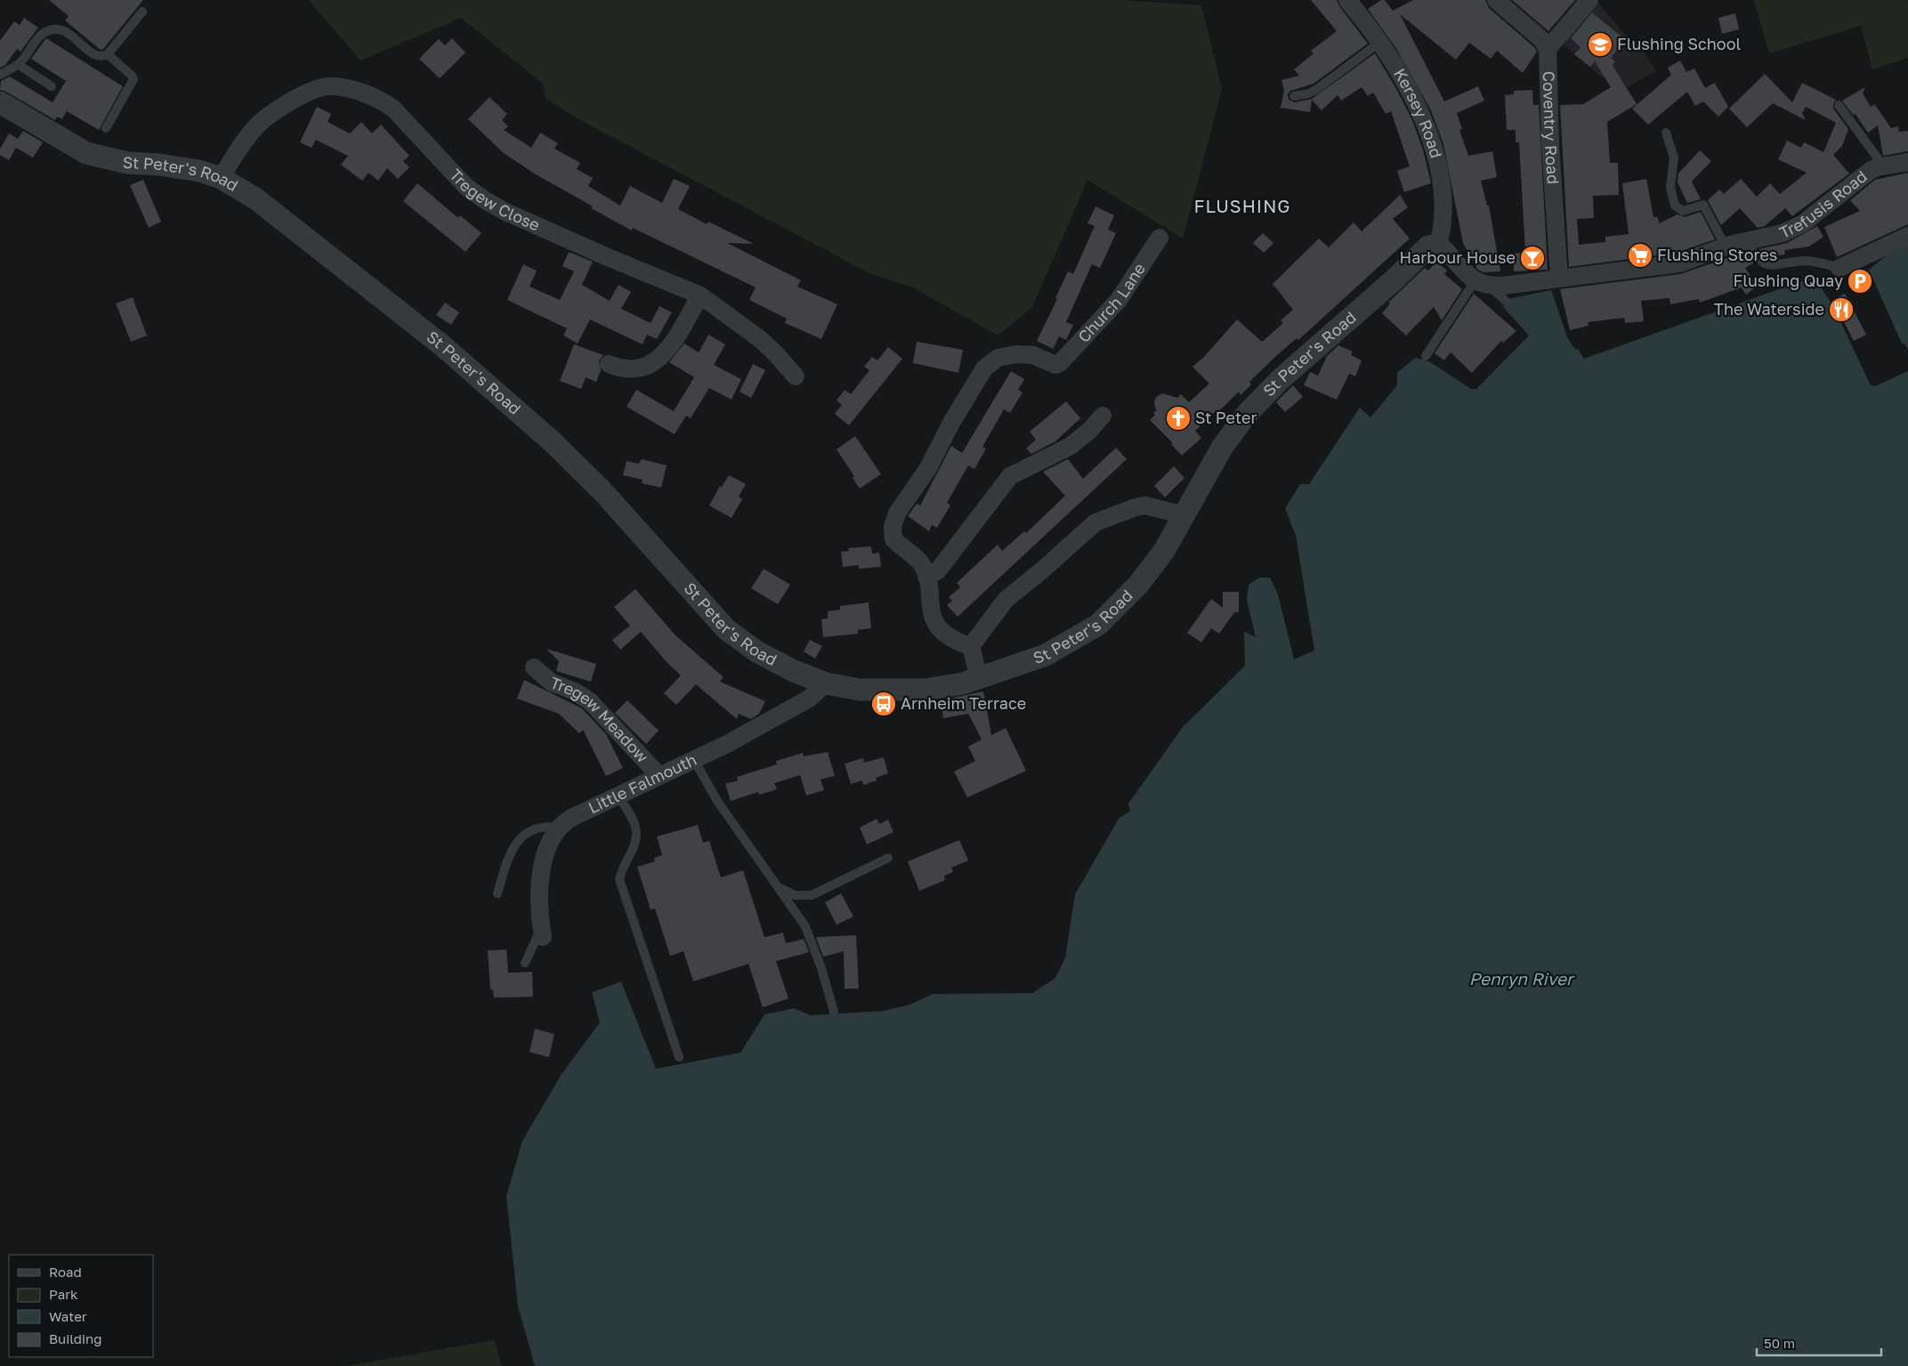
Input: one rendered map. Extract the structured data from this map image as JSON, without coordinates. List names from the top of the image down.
{
  "streets": {
    "street": [
      "Kersey Road",
      "Coventry Road",
      "St Peter's Road",
      "Tregew Close",
      "Trefusis Road",
      "Church Lane",
      "Tregew Meadow",
      "Little Falmouth"
    ]
  },
  "crossings": [
    ["Kersey Road", "St Peter's Road"],
    ["Coventry Road", "Trefusis Road"],
    ["St Peter's Road", "Tregew Close"],
    ["St Peter's Road", "Little Falmouth"],
    ["Tregew Meadow", "Little Falmouth"]
  ],
  "districts": ["FLUSHING"],
  "water": ["Penryn River"],
  "places": {
    "school or university": ["Flushing School"],
    "supermarket": ["Flushing Stores"],
    "bar": ["Harbour House"],
    "parking": ["Flushing Quay"],
    "restaurant": ["The Waterside"],
    "church": ["St Peter"],
    "bus stop": ["Arnheim Terrace"]
  },
  "legend": [
    "Road",
    "Park",
    "Water",
    "Building"
  ],
  "scale_bar": "50 m"
}
